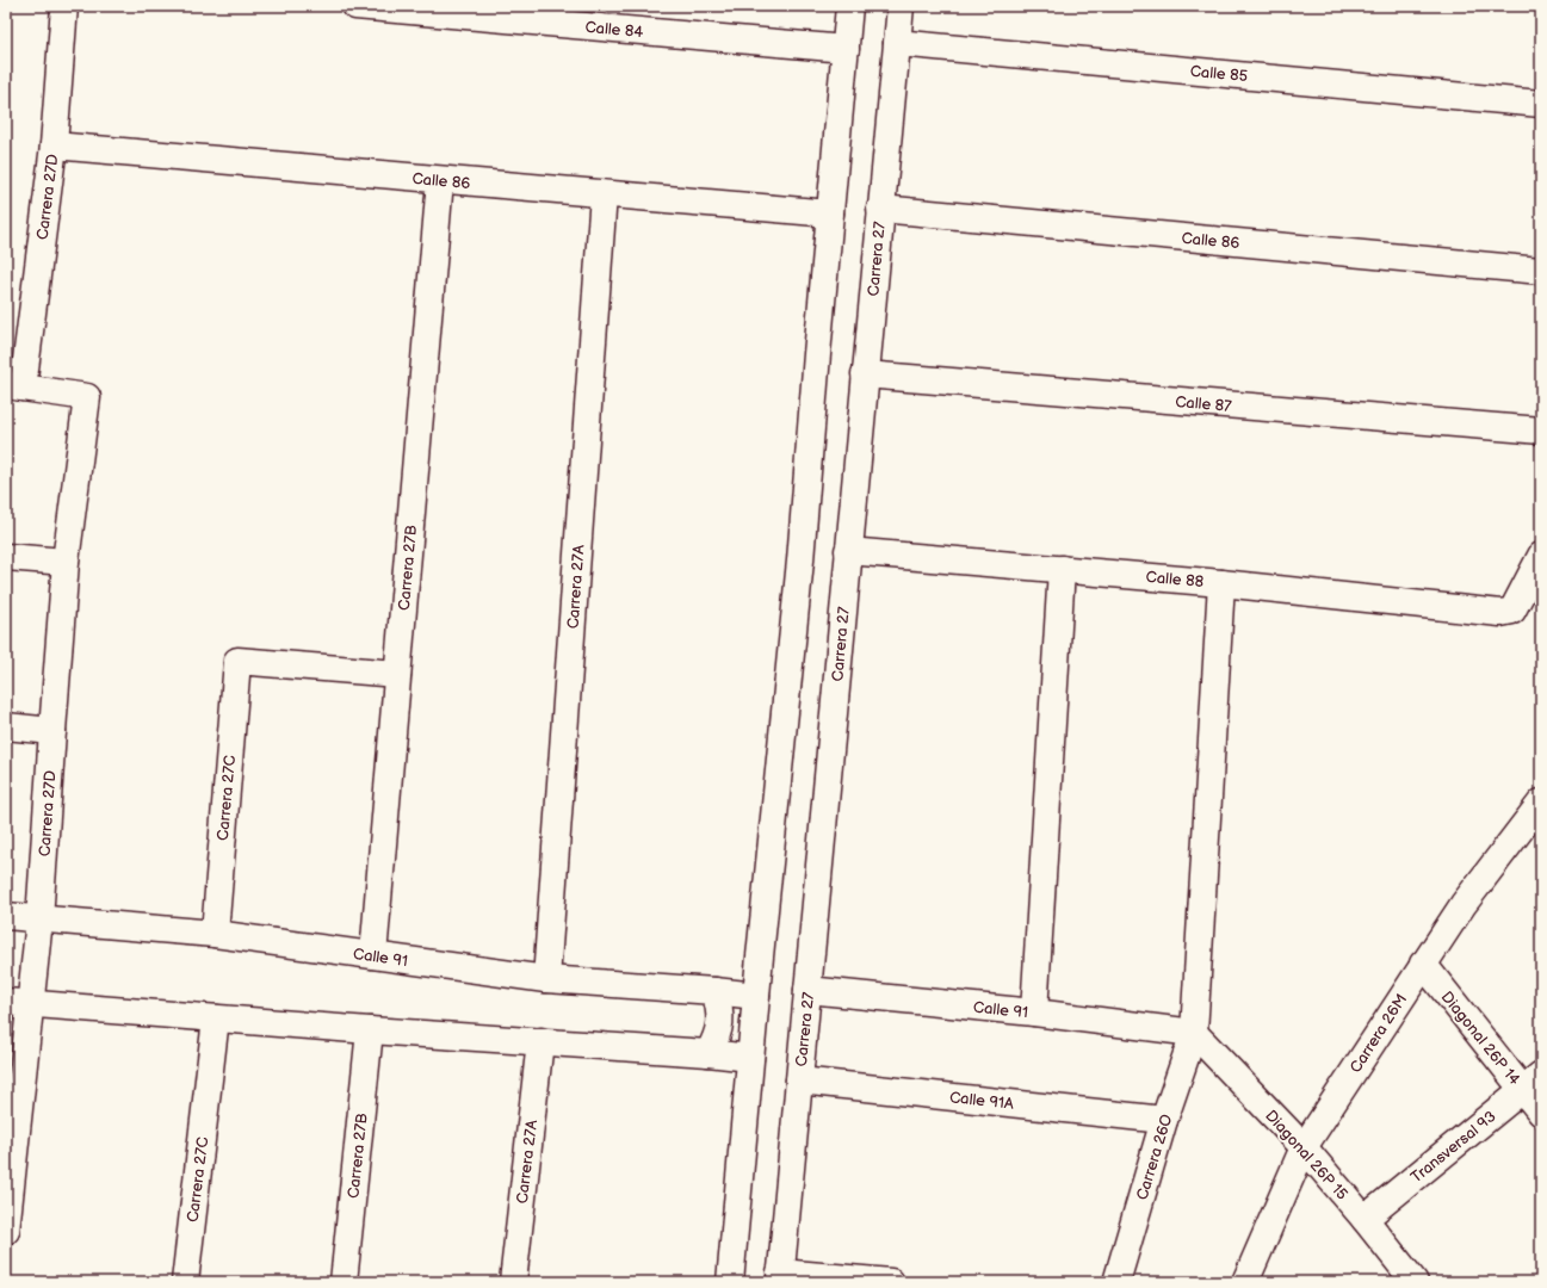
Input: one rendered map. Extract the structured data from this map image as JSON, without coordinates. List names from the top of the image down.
{
  "streets": {
    "street": [
      "Calle 84",
      "Calle 85",
      "Calle 86",
      "Carrera 27D",
      "Carrera 27",
      "Calle 87",
      "Carrera 27B",
      "Calle 88",
      "Carrera 27A",
      "Carrera 27C",
      "Calle 91",
      "Carrera 26M",
      "Diagonal 26P 14",
      "Calle 91A",
      "Transversal 93",
      "Diagonal 26P 15",
      "Carrera 26O"
    ]
  },
  "crossings": [
    ["Calle 85", "Carrera 27"],
    ["Calle 86", "Carrera 27D"],
    ["Calle 86", "Carrera 27"],
    ["Calle 86", "Carrera 27B"],
    ["Calle 86", "Carrera 27A"],
    ["Carrera 27D", "Calle 91"],
    ["Carrera 27", "Calle 87"],
    ["Carrera 27", "Calle 88"],
    ["Carrera 27", "Calle 91"],
    ["Carrera 27", "Calle 91A"],
    ["Carrera 27B", "Carrera 27C"],
    ["Carrera 27B", "Calle 91"],
    ["Calle 88", "Carrera 26O"],
    ["Carrera 27A", "Calle 91"],
    ["Carrera 27C", "Calle 91"],
    ["Calle 91", "Diagonal 26P 15"],
    ["Calle 91", "Carrera 26O"],
    ["Carrera 26M", "Diagonal 26P 14"],
    ["Carrera 26M", "Diagonal 26P 15"],
    ["Diagonal 26P 14", "Transversal 93"],
    ["Calle 91A", "Carrera 26O"],
    ["Transversal 93", "Diagonal 26P 15"],
    ["Diagonal 26P 15", "Carrera 26O"]
  ]
}
